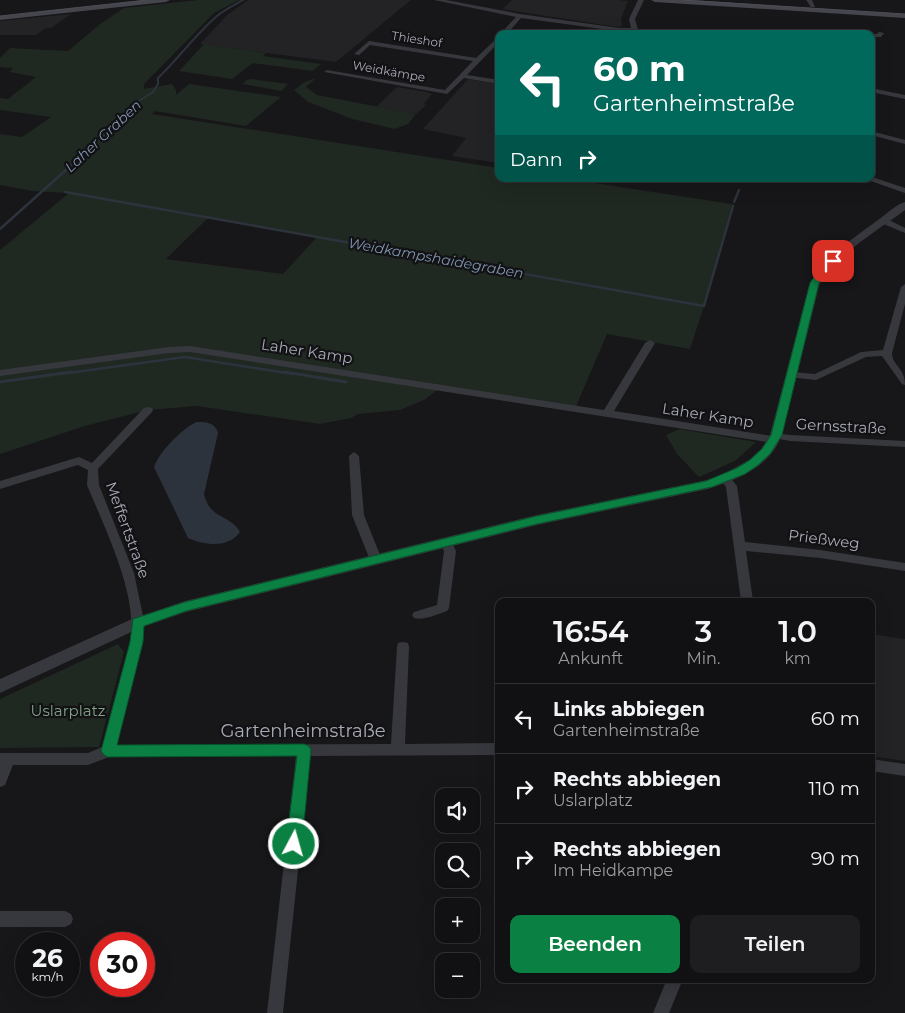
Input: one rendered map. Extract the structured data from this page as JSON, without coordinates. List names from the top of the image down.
{
  "streets": {
    "street": [
      "Thieshof",
      "Weidkämpe",
      "Laher Kamp",
      "Gernsstraße",
      "Meffertstraße",
      "Prießweg",
      "Gartenheimstraße"
    ]
  },
  "crossings": [
    ["Laher Kamp", "Gernsstraße"]
  ],
  "water": ["Laher Graben", "Weidkampshaidegraben"],
  "parks": ["Uslarplatz"],
  "page": {
    "turn": ["60 m", "Gartenheimstraße"],
    "then": "Dann",
    "eta": [
      "16:54",
      "Ankunft",
      "3",
      "Min.",
      "1.0",
      "km"
    ],
    "list": [
      {
        "name": "Links abbiegen",
        "note": "Gartenheimstraße",
        "value": "60 m"
      },
      {
        "name": "Rechts abbiegen",
        "note": "Uslarplatz",
        "value": "110 m"
      },
      {
        "name": "Rechts abbiegen",
        "note": "Im Heidkampe",
        "value": "90 m"
      }
    ],
    "map_buttons": ["+", "−"],
    "buttons": ["Beenden", "Teilen"],
    "speed": "26 km/h",
    "limit": "30"
  }
}
